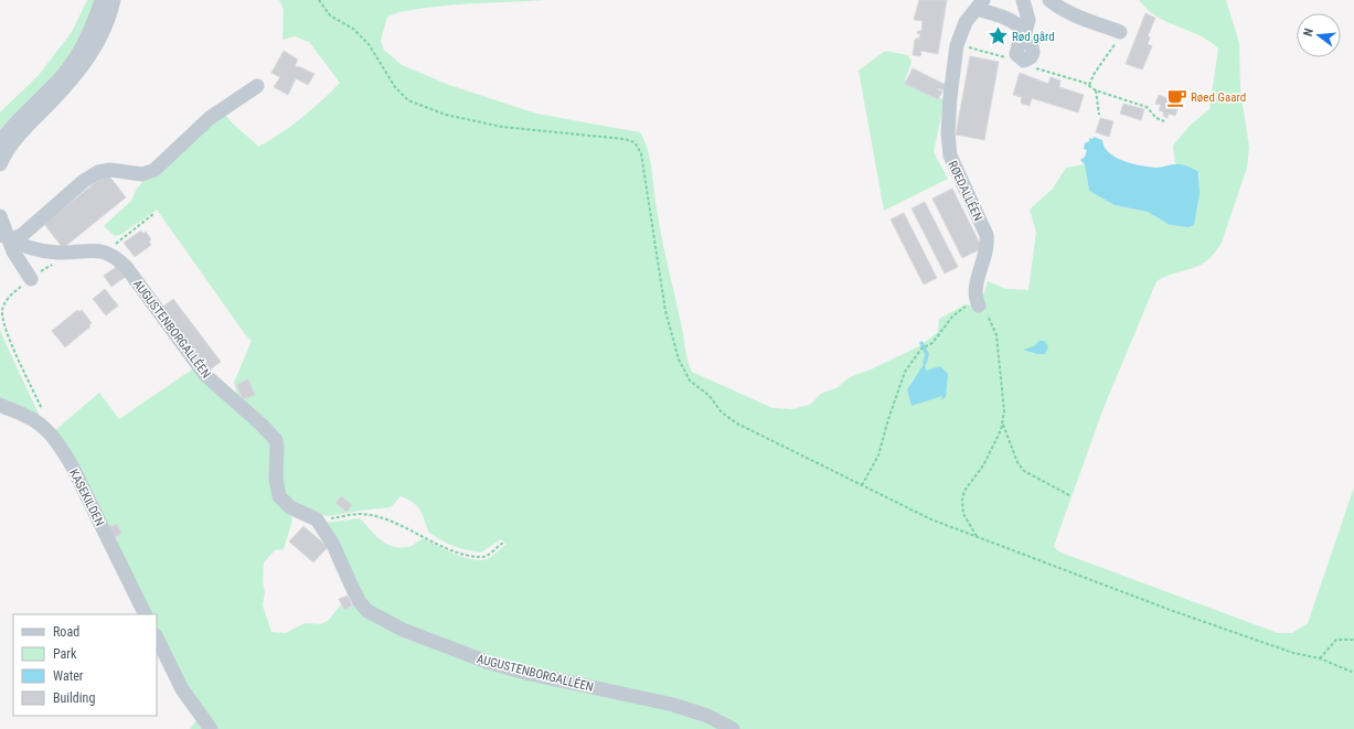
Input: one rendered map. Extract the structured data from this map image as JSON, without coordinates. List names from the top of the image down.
{
  "streets": {
    "lane": ["RØEDALLÉEN", "AUGUSTENBORGALLÉEN", "KASEKILDEN"]
  },
  "places": {
    "place": ["Rød gård"],
    "cafe": ["Røed Gaard"]
  },
  "legend": [
    "Road",
    "Park",
    "Water",
    "Building"
  ],
  "north": "left"
}
